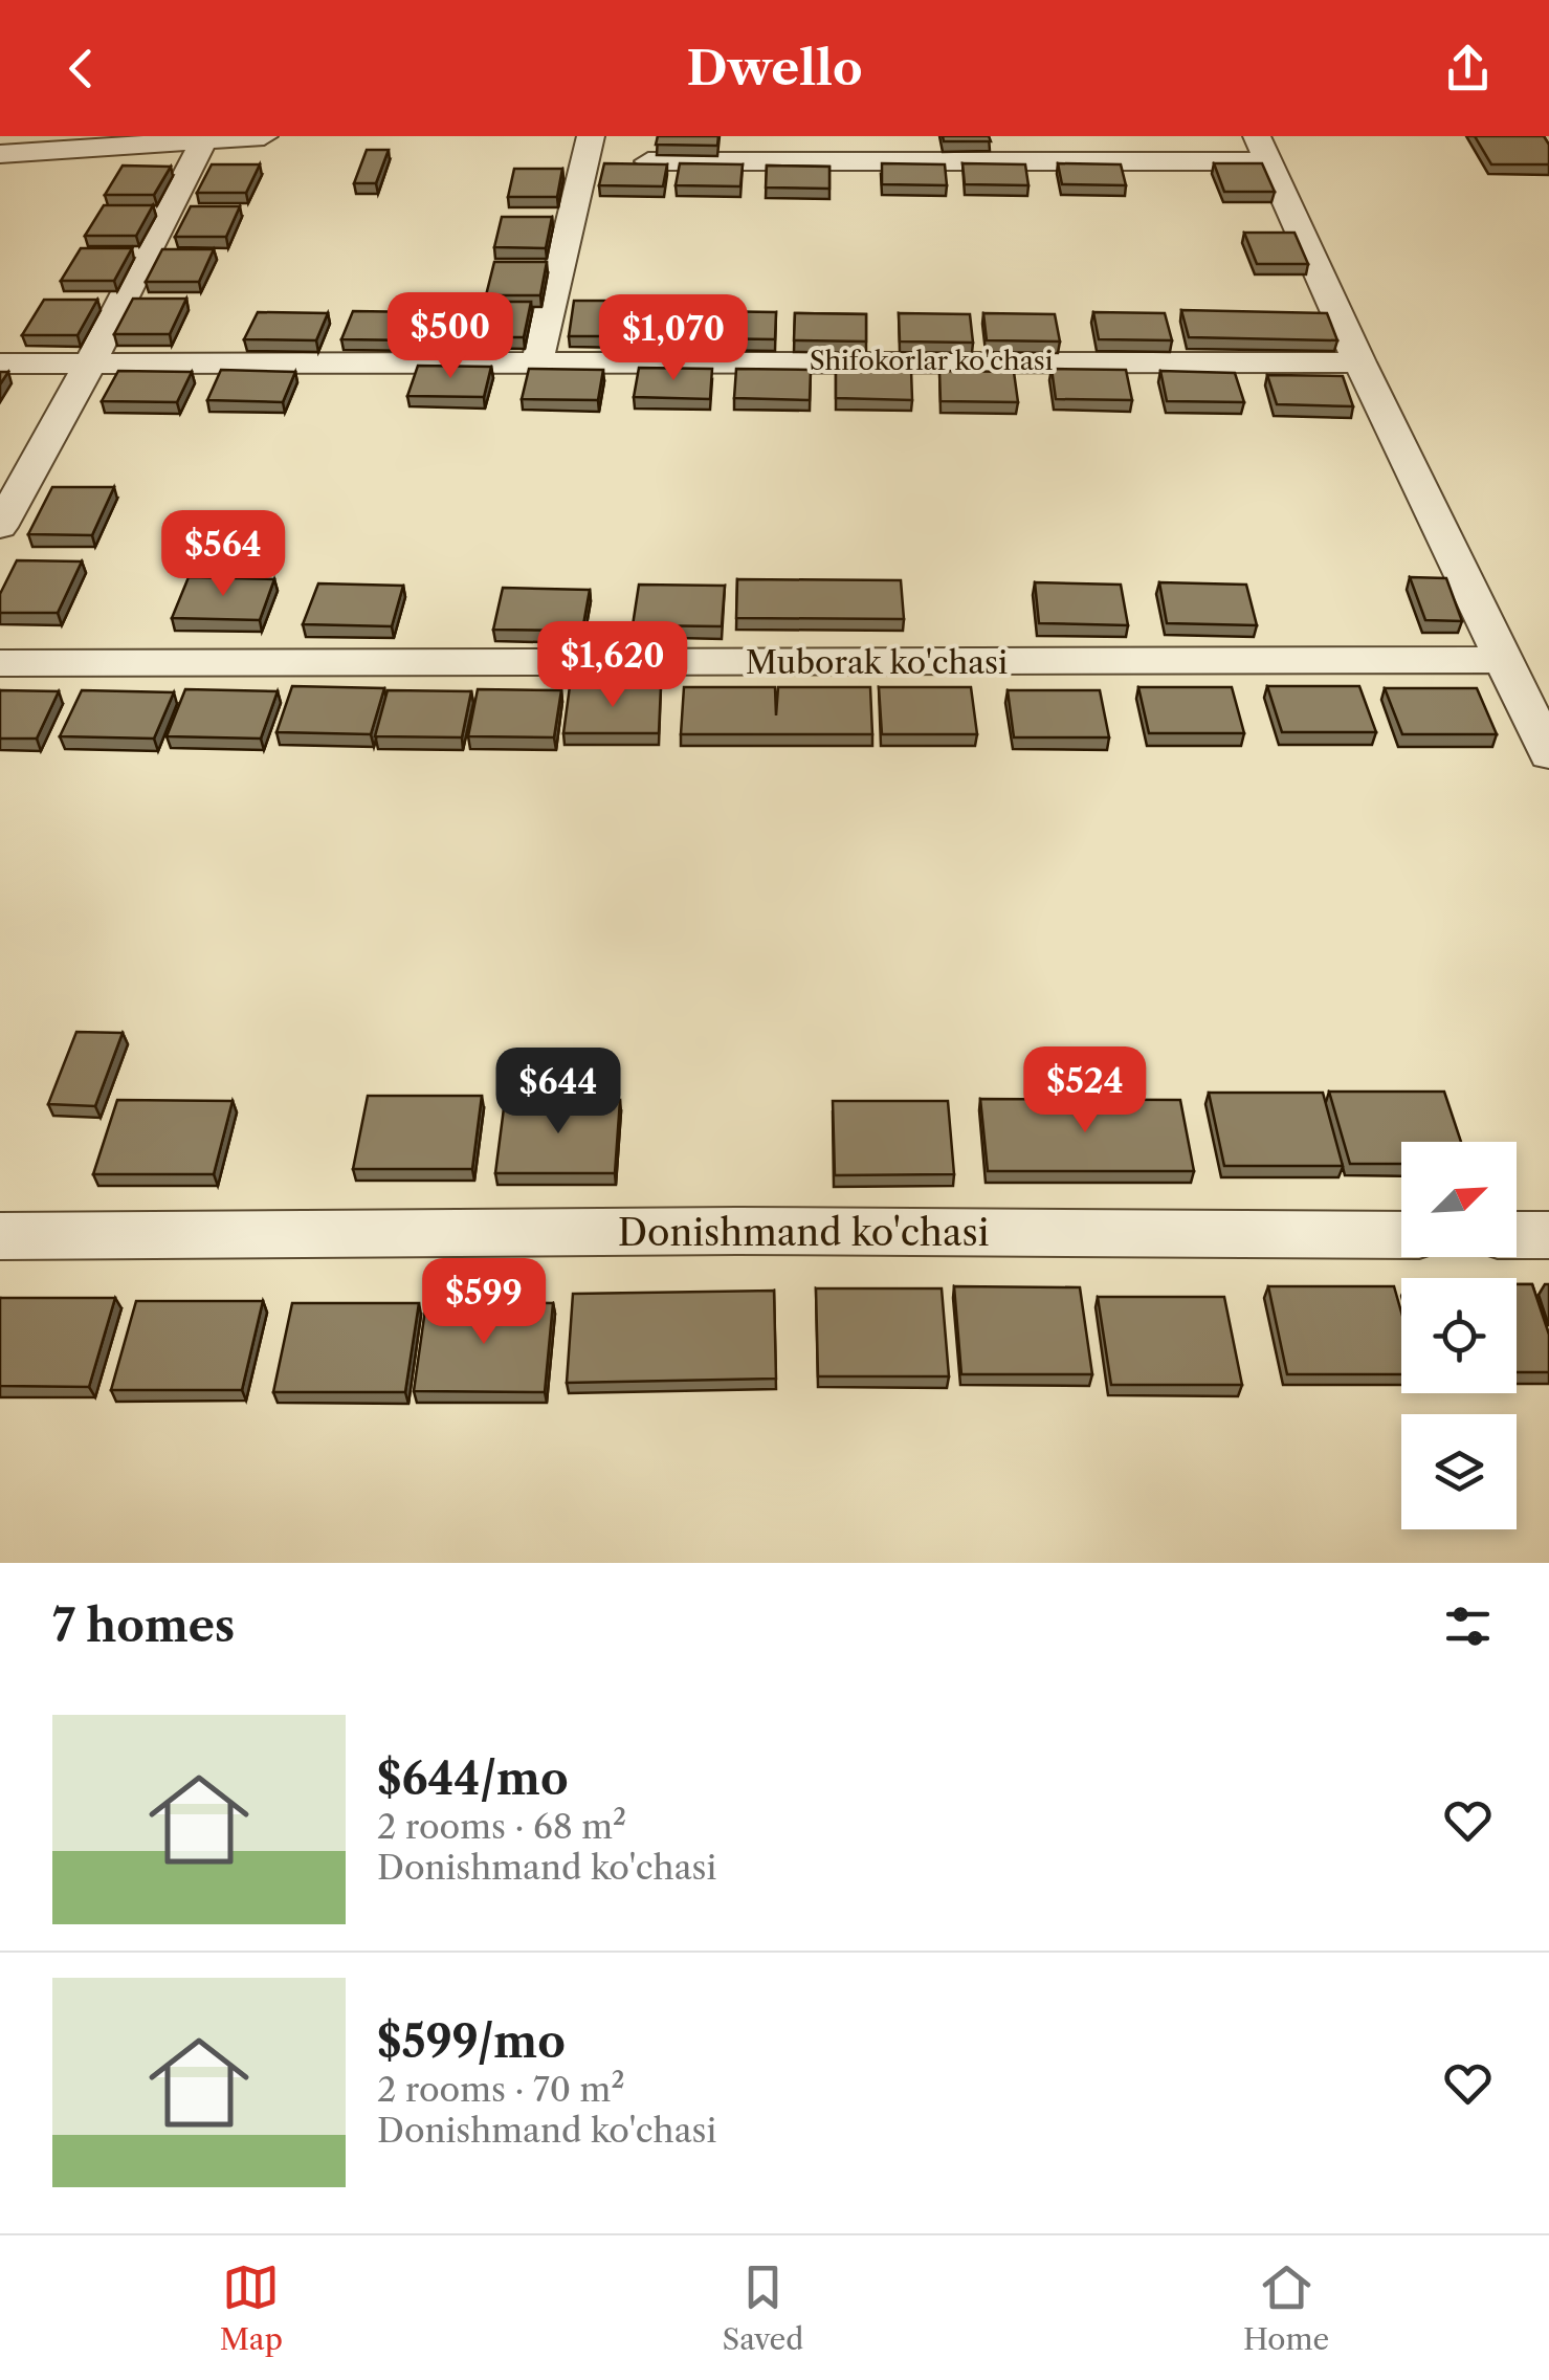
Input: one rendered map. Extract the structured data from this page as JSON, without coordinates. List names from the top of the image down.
{
  "streets": {
    "street": ["Shifokorlar ko'chasi", "Muborak ko'chasi", "Donishmand ko'chasi"]
  },
  "north": "top right",
  "page": {
    "header": "Dwello",
    "price": [
      "$500",
      "$1,070",
      "$564",
      "$1,620",
      "$524",
      "$644",
      "$599"
    ],
    "heading": "7 homes",
    "list": [
      {
        "name": "$644/mo",
        "note": "2 rooms · 68 m² · Donishmand ko'chasi"
      },
      {
        "name": "$599/mo",
        "note": "2 rooms · 70 m² · Donishmand ko'chasi"
      }
    ],
    "tabs": ["Map", "Saved", "Home"]
  }
}
